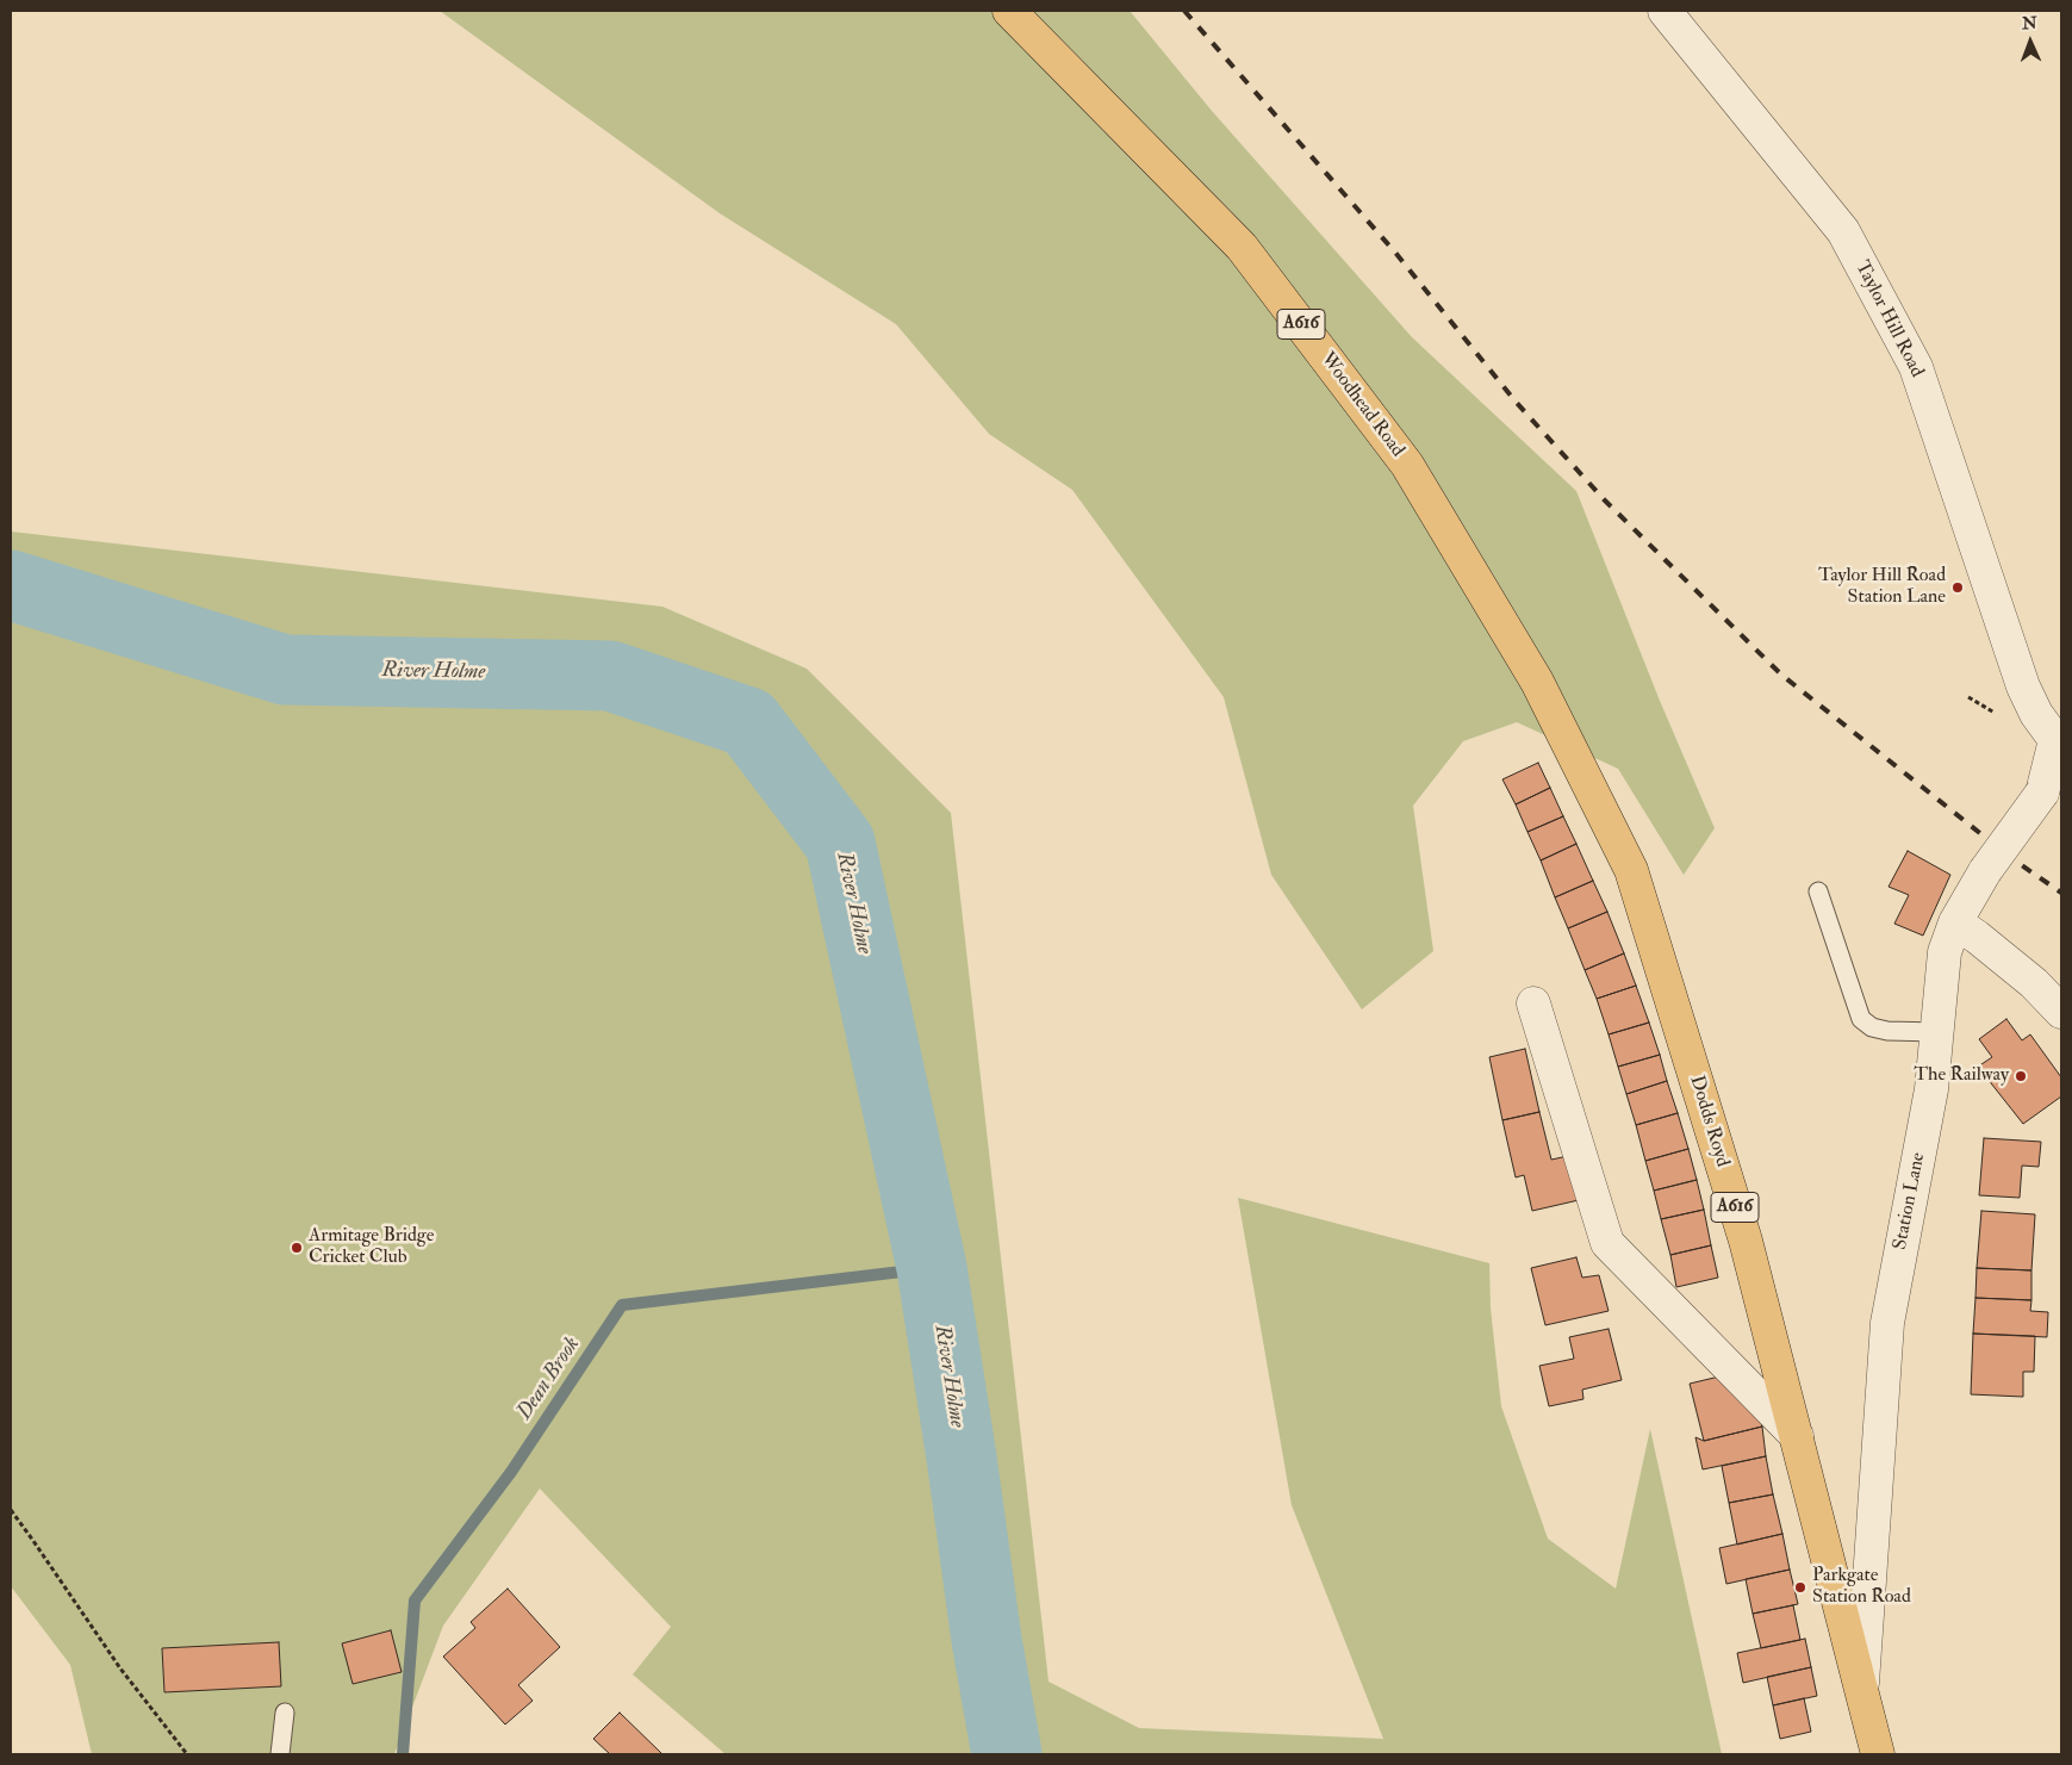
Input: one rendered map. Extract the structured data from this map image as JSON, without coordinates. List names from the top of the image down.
{
  "streets": {
    "main road": ["A616", "Woodhead Road", "Dodds Royd"],
    "street": ["Taylor Hill Road", "Station Lane"]
  },
  "crossings": [
    ["Taylor Hill Road", "Station Lane"],
    ["A616", "Dodds Royd"],
    ["A616", "Station Lane"],
    ["Woodhead Road", "Dodds Royd"],
    ["Dodds Royd", "Station Lane"]
  ],
  "water": ["River Holme", "Dean Brook"],
  "places": [
    "Taylor Hill Road Station Lane",
    "The Railway",
    "Armitage Bridge Cricket Club",
    "Parkgate Station Road"
  ],
  "north": "top"
}
